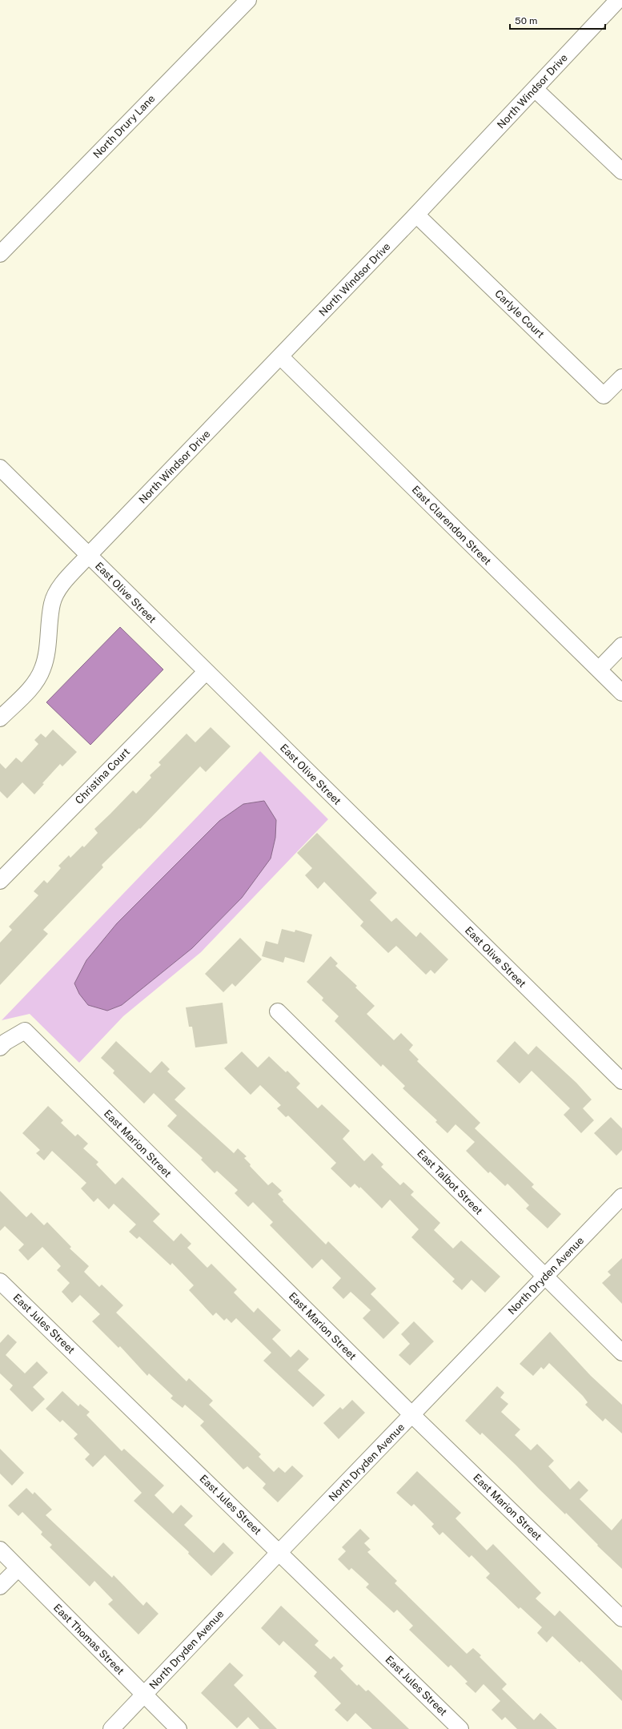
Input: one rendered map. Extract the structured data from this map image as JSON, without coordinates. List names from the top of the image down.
{
  "streets": {
    "street": [
      "North Windsor Drive",
      "North Drury Lane",
      "Carlyle Court",
      "East Clarendon Street",
      "East Olive Street",
      "Christina Court",
      "East Marion Street",
      "East Talbot Street",
      "North Dryden Avenue",
      "East Jules Street",
      "East Thomas Street"
    ]
  },
  "crossings": [
    ["North Windsor Drive", "Carlyle Court"],
    ["North Windsor Drive", "East Clarendon Street"],
    ["North Windsor Drive", "East Olive Street"],
    ["East Olive Street", "Christina Court"],
    ["East Marion Street", "North Dryden Avenue"],
    ["East Talbot Street", "North Dryden Avenue"],
    ["North Dryden Avenue", "East Jules Street"],
    ["North Dryden Avenue", "East Thomas Street"]
  ],
  "scale_bar": "50 m"
}
